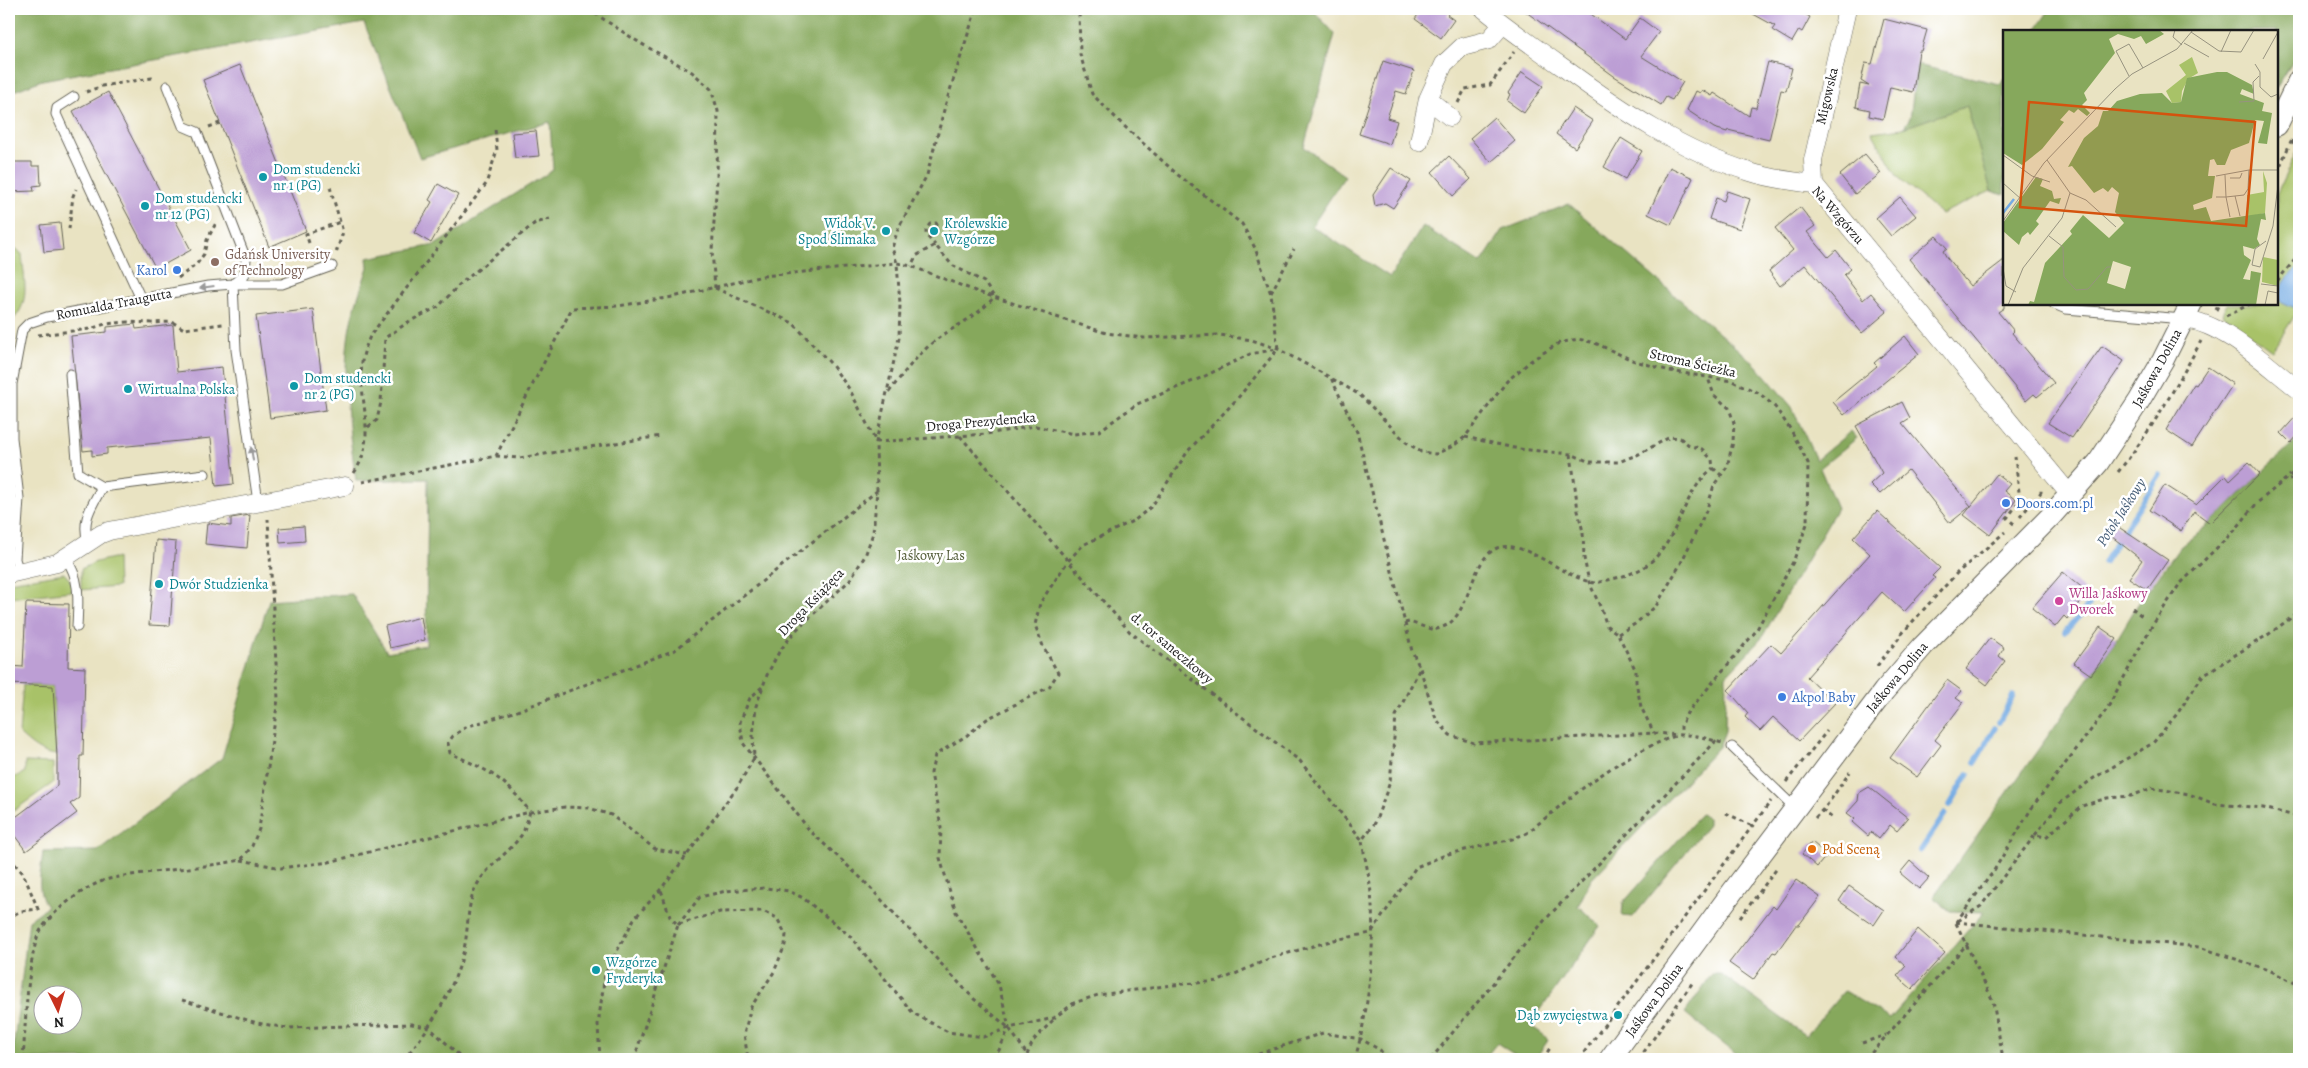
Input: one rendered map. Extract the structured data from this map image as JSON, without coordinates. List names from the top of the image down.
{
  "streets": {
    "street": [
      "Migowska",
      "Na Wzgórzu",
      "Romualda Traugutta",
      "Jaśkowa Dolina"
    ],
    "path": [
      "Stroma Ścieżka",
      "Droga Prezydencka",
      "Droga Książęca",
      "d. tor saneczkowy"
    ]
  },
  "crossings": [
    ["Migowska", "Na Wzgórzu"],
    ["Na Wzgórzu", "Jaśkowa Dolina"],
    ["Stroma Ścieżka", "Droga Prezydencka"],
    ["Stroma Ścieżka", "Droga Książęca"],
    ["Droga Prezydencka", "Droga Książęca"],
    ["Droga Prezydencka", "d. tor saneczkowy"]
  ],
  "water": ["Potok Jaśkowy"],
  "parks": ["Jaśkowy Las"],
  "places": [
    "Dom studencki nr 1 (PG)",
    "Dom studencki nr 12 (PG)",
    "Widok V. Spod Ślimaka",
    "Królewskie Wzgórze",
    "Gdańsk University of Technology",
    "Karol",
    "Dom studencki nr 2 (PG)",
    "Wirtualna Polska",
    "Doors.com.pl",
    "Dwór Studzienka",
    "Willa Jaśkowy Dworek",
    "Akpol Baby",
    "Pod Sceną",
    "Wzgórze Fryderyka",
    "Dąb zwycięstwa"
  ],
  "north": "bottom"
}
